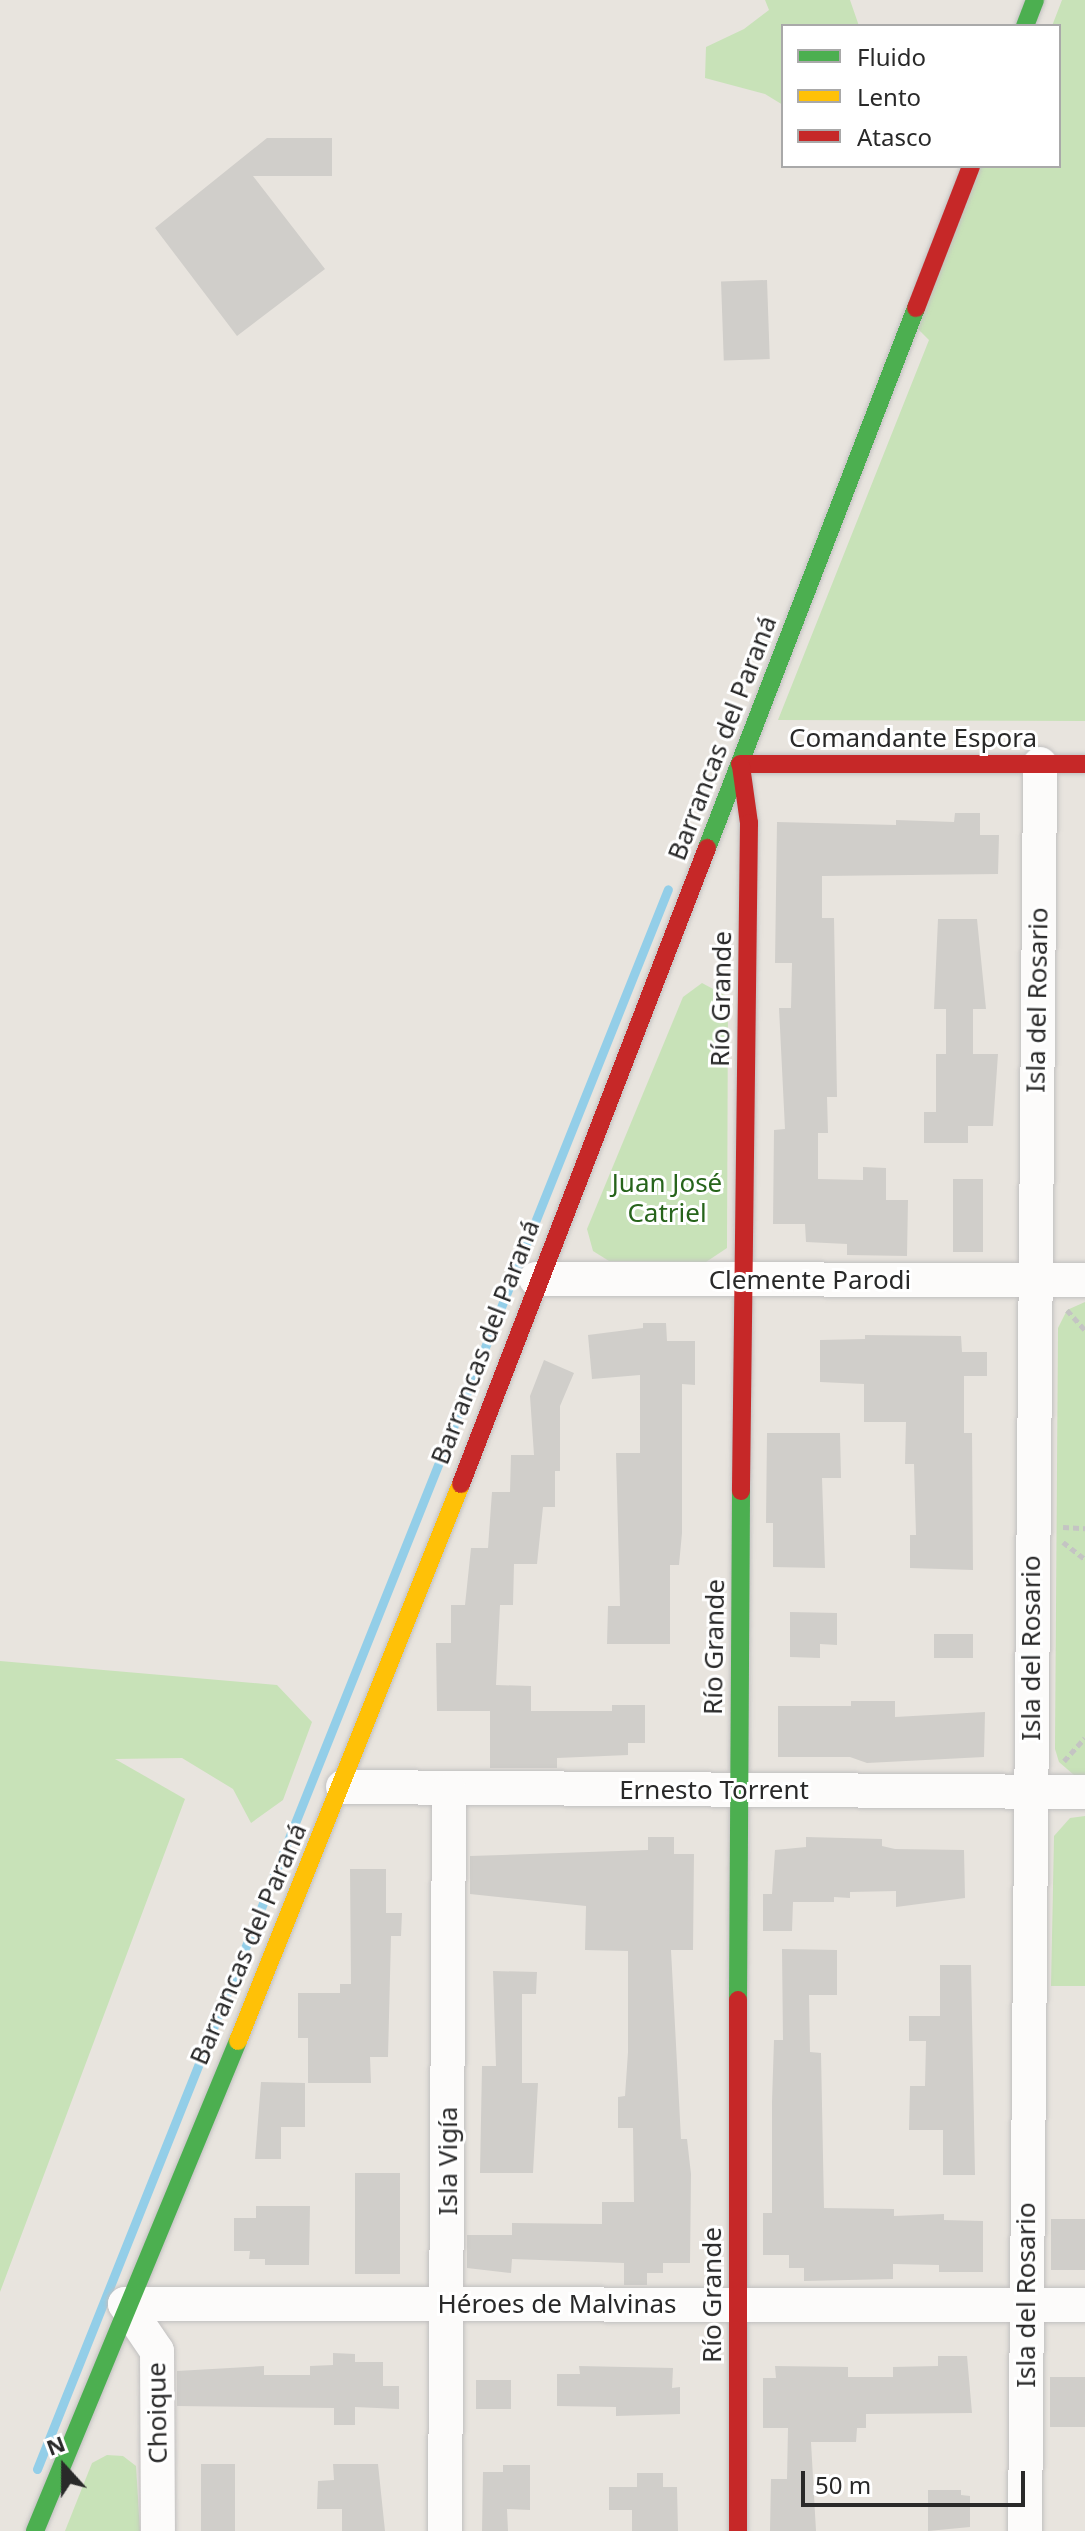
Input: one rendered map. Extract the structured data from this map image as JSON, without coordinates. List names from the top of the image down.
{
  "streets": {
    "street": [
      "Barrancas del Paraná",
      "Comandante Espora",
      "Río Grande",
      "Isla del Rosario",
      "Clemente Parodi",
      "Ernesto Torrent",
      "Isla Vigía",
      "Héroes de Malvinas",
      "Choique"
    ]
  },
  "crossings": [
    ["Barrancas del Paraná", "Comandante Espora"],
    ["Barrancas del Paraná", "Río Grande"],
    ["Barrancas del Paraná", "Clemente Parodi"],
    ["Barrancas del Paraná", "Ernesto Torrent"],
    ["Barrancas del Paraná", "Héroes de Malvinas"],
    ["Barrancas del Paraná", "Choique"],
    ["Comandante Espora", "Río Grande"],
    ["Comandante Espora", "Isla del Rosario"],
    ["Río Grande", "Clemente Parodi"],
    ["Río Grande", "Ernesto Torrent"],
    ["Río Grande", "Héroes de Malvinas"],
    ["Isla del Rosario", "Clemente Parodi"],
    ["Isla del Rosario", "Ernesto Torrent"],
    ["Isla del Rosario", "Héroes de Malvinas"],
    ["Ernesto Torrent", "Isla Vigía"],
    ["Isla Vigía", "Héroes de Malvinas"],
    ["Héroes de Malvinas", "Choique"]
  ],
  "parks": ["Juan José Catriel"],
  "legend": ["Fluido", "Lento", "Atasco"],
  "scale_bar": "50 m",
  "north": "top"
}
